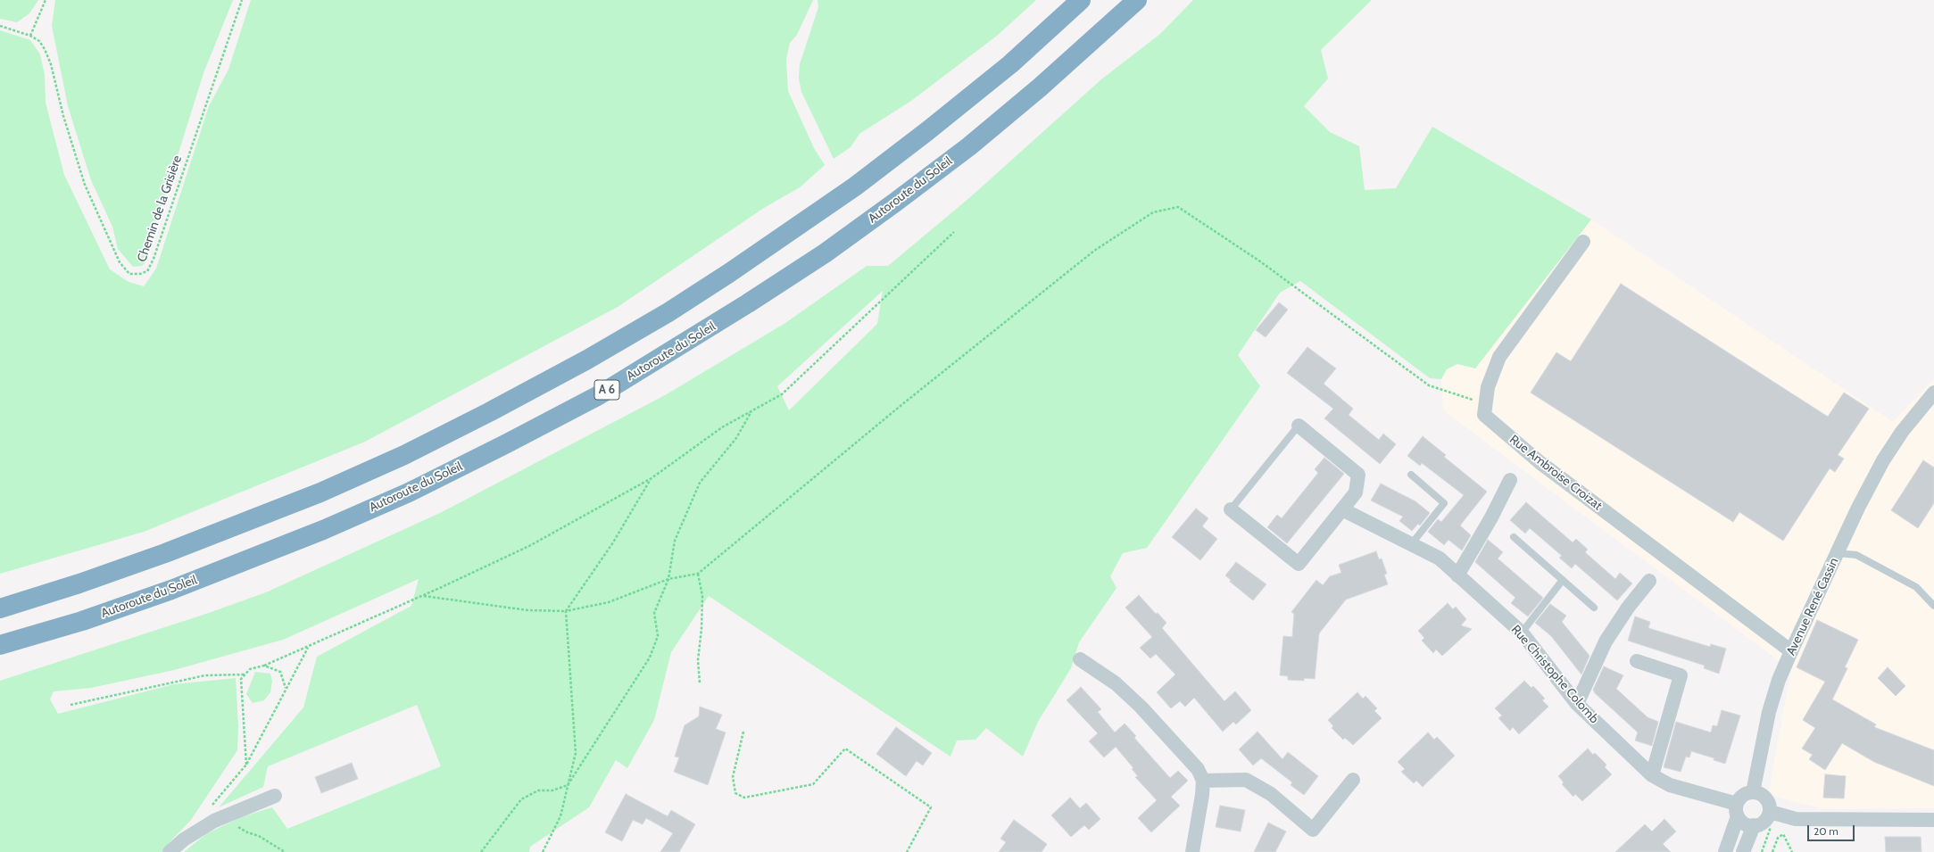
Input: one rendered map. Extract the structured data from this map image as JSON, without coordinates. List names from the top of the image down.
{
  "streets": {
    "highway": ["Autoroute du Soleil", "A 6"],
    "street": ["Rue Ambroise Croizat", "Avenue René Cassin", "Rue Christophe Colomb"],
    "path": ["Chemin de la Grisière"]
  },
  "crossings": [
    ["Rue Ambroise Croizat", "Avenue René Cassin"],
    ["Avenue René Cassin", "Rue Christophe Colomb"]
  ],
  "scale_bar": "20 m"
}
